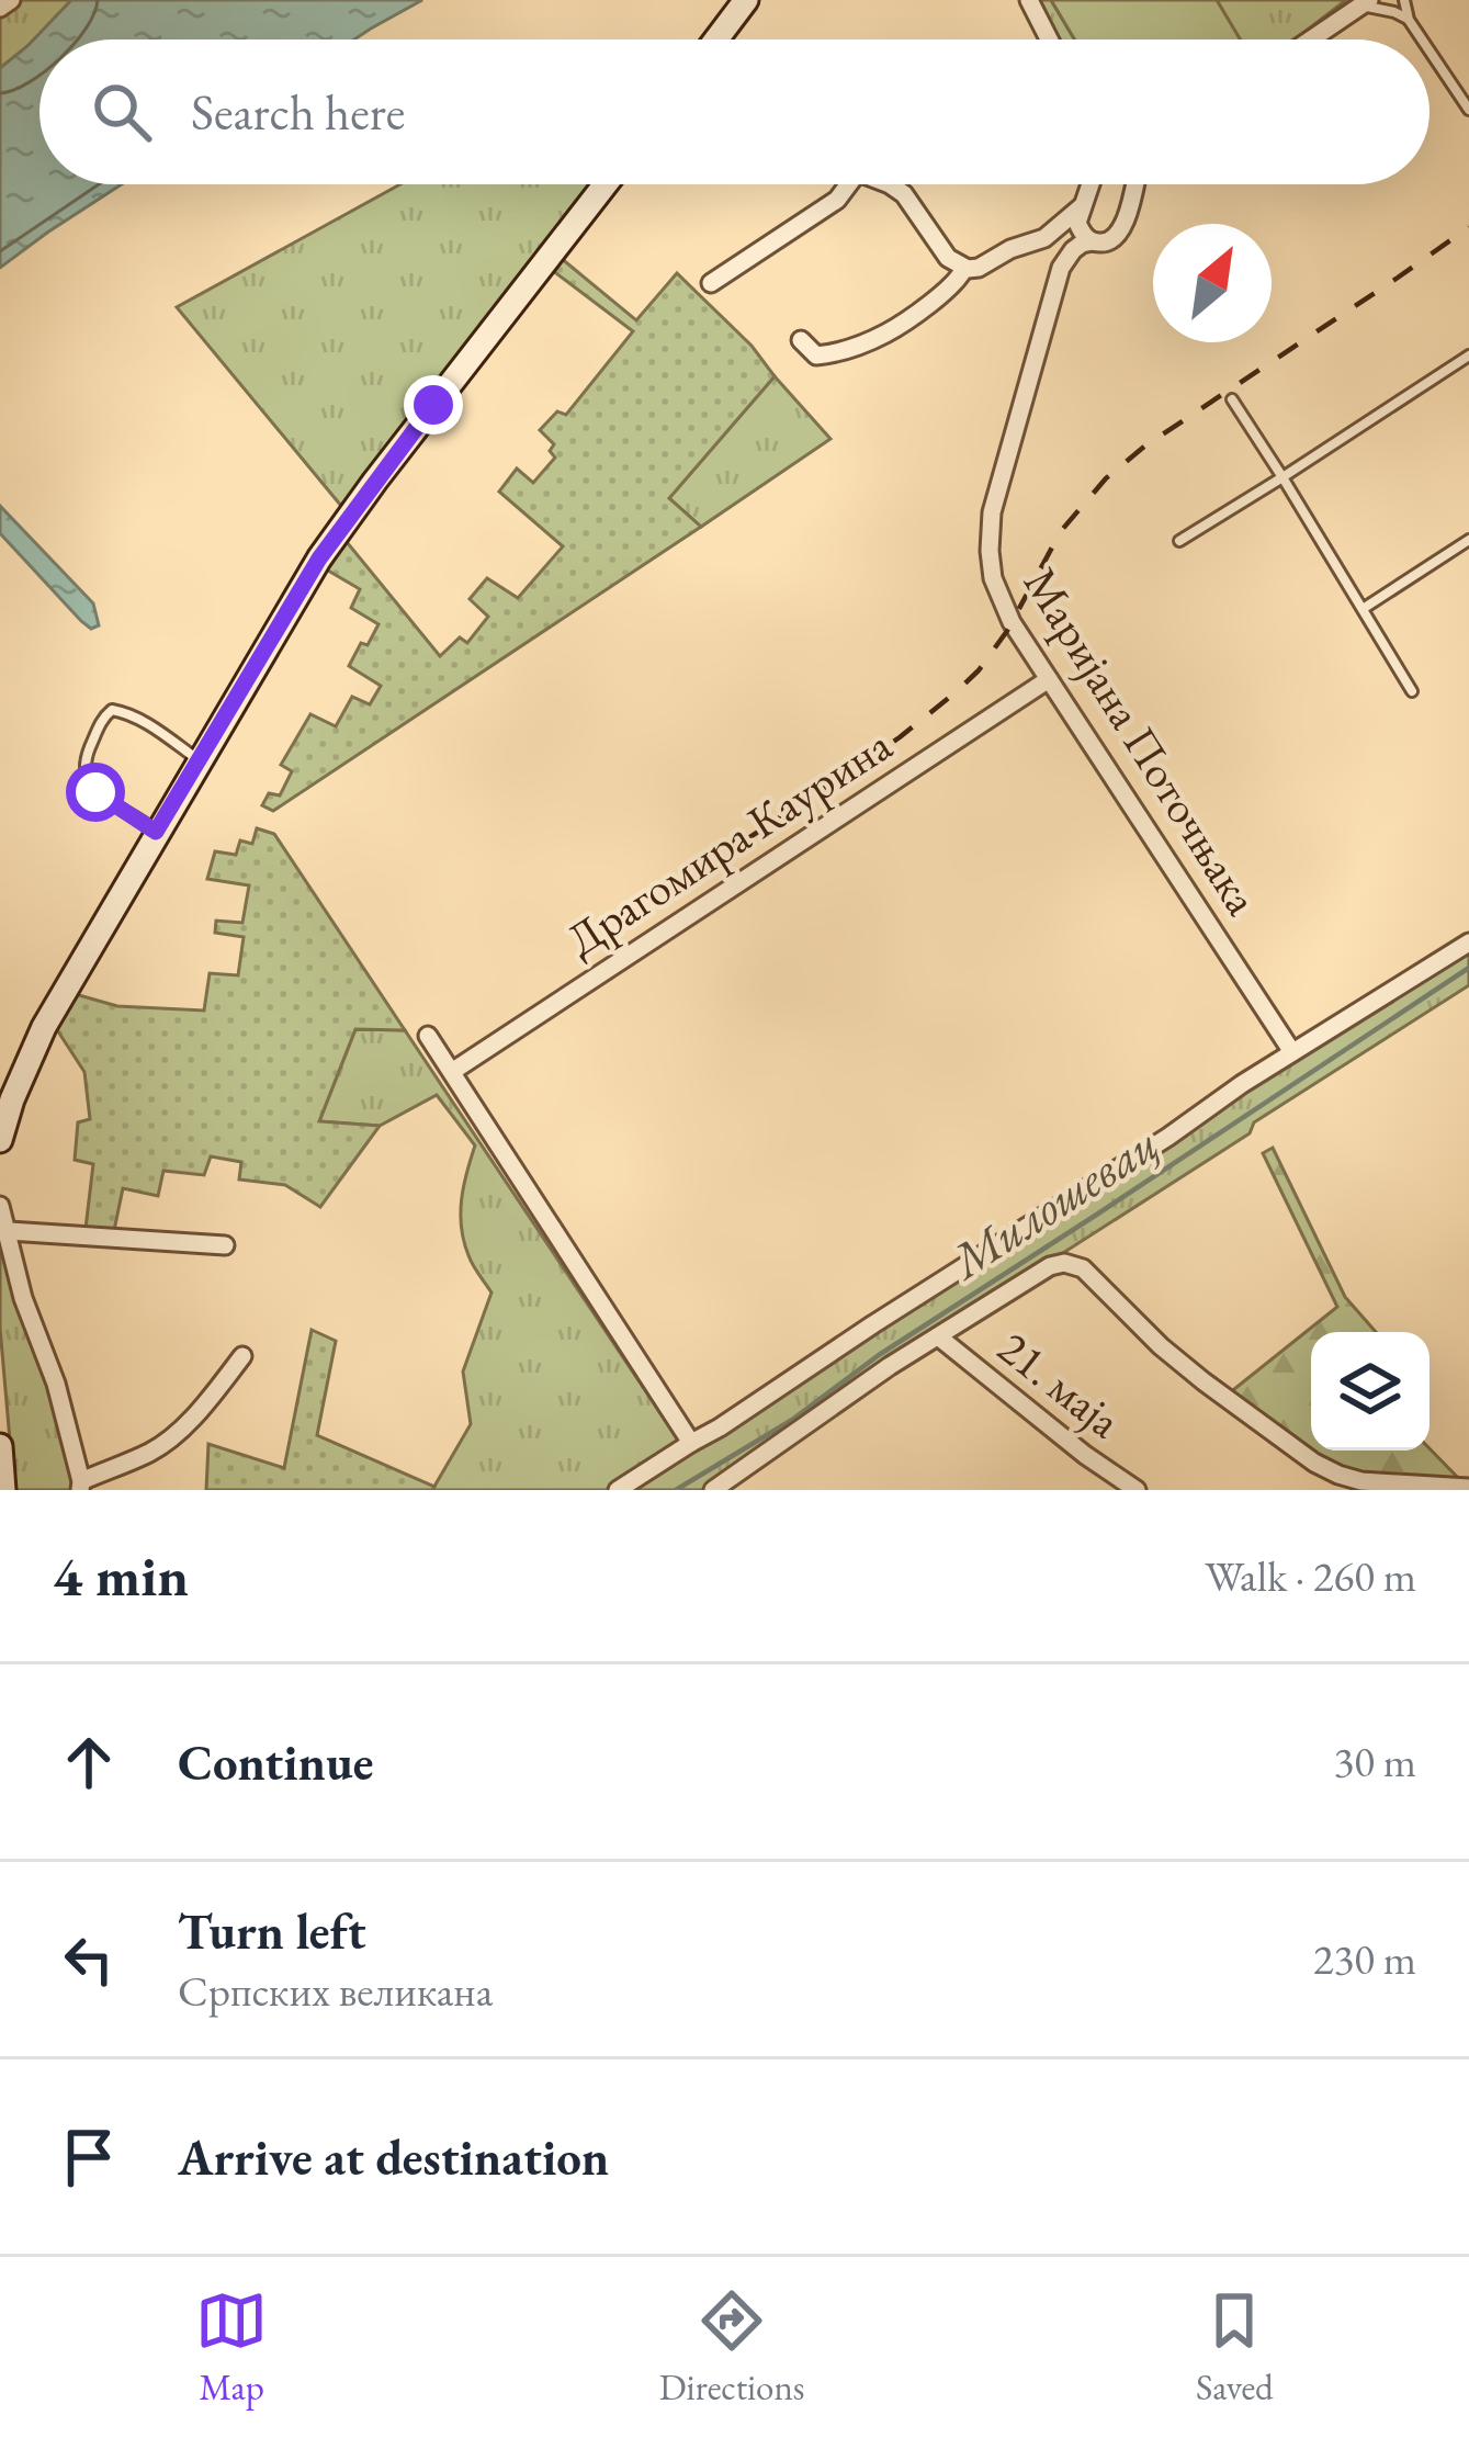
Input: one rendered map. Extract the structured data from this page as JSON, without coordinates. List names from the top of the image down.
{
  "streets": {
    "street": ["Маријана Поточњака", "Драгомира Каурина", "21. маја"]
  },
  "crossings": [
    ["Маријана Поточњака", "Драгомира Каурина"]
  ],
  "water": ["Милошевац"],
  "north": "top right",
  "page": {
    "search": "Search here",
    "heading": ["4 min", "Walk · 260 m"],
    "list": [
      ["Continue", "30 m"],
      ["Turn left", "Српских великана", "230 m"],
      "Arrive at destination"
    ],
    "nav": ["Map", "Directions", "Saved"]
  }
}
